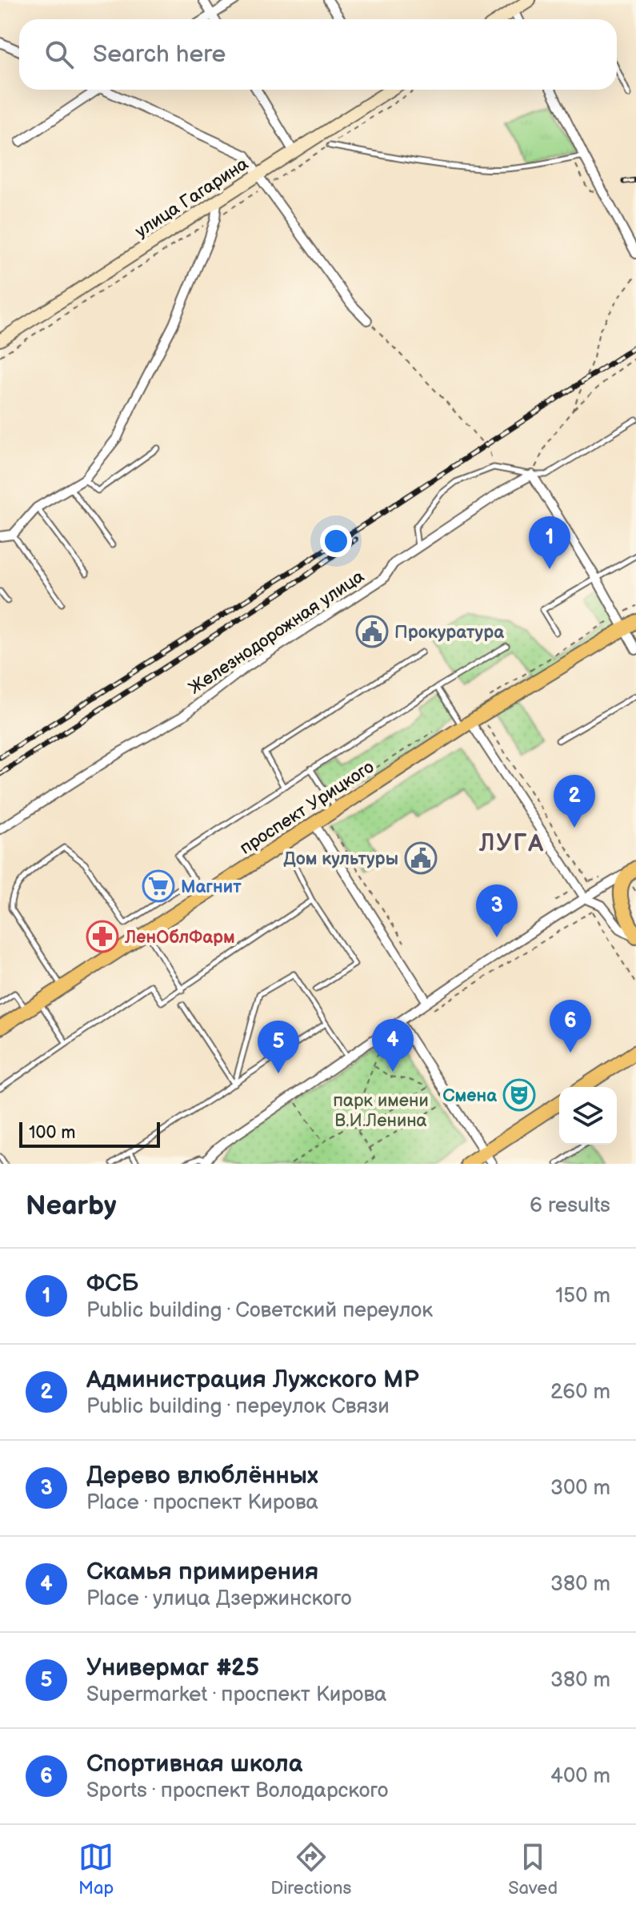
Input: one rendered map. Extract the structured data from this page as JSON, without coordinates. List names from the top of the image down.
{
  "streets": {
    "main road": ["проспект Урицкого"],
    "street": ["улица Гагарина", "Железнодорожная улица"]
  },
  "districts": ["ЛУГА"],
  "parks": ["парк имени В.И.Ленина"],
  "places": {
    "public building": ["Прокуратура", "Дом культуры"],
    "supermarket": ["Магнит"],
    "pharmacy": ["ЛенОблФарм"],
    "theatre": ["Смена"]
  },
  "scale_bar": "100 m",
  "page": {
    "search": "Search here",
    "pins": [
      "1",
      "2",
      "3",
      "6",
      "4",
      "5"
    ],
    "scale": "100 m",
    "heading": ["Nearby", "6 results"],
    "list": [
      {
        "mark": "1",
        "name": "ФСБ",
        "note": "Public building · Советский переулок",
        "value": "150 m"
      },
      {
        "mark": "2",
        "name": "Администрация Лужского МР",
        "note": "Public building · переулок Связи",
        "value": "260 m"
      },
      {
        "mark": "3",
        "name": "Дерево влюблённых",
        "note": "Place · проспект Кирова",
        "value": "300 m"
      },
      {
        "mark": "4",
        "name": "Скамья примирения",
        "note": "Place · улица Дзержинского",
        "value": "380 m"
      },
      {
        "mark": "5",
        "name": "Универмаг #25",
        "note": "Supermarket · проспект Кирова",
        "value": "380 m"
      },
      {
        "mark": "6",
        "name": "Спортивная школа",
        "note": "Sports · проспект Володарского",
        "value": "400 m"
      }
    ],
    "nav": ["Map", "Directions", "Saved"]
  }
}
